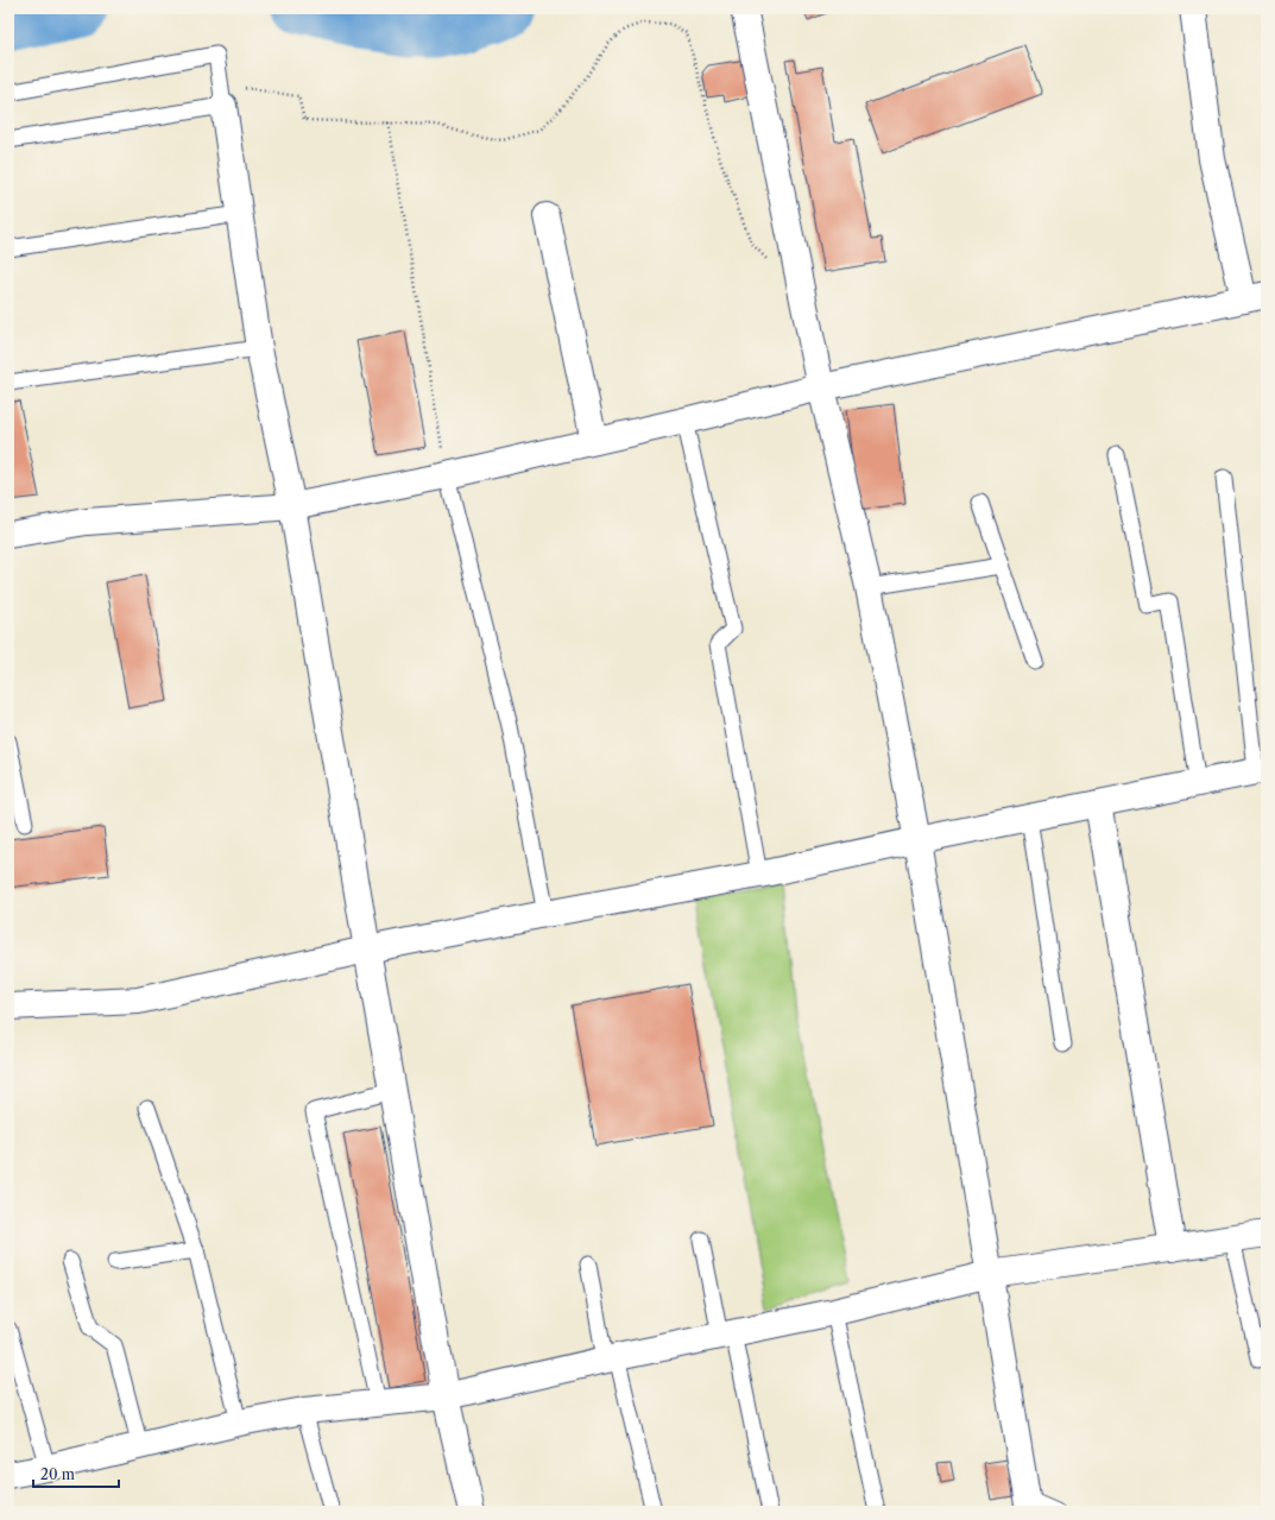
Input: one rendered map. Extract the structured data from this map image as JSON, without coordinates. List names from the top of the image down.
{
  "scale_bar": "20 m"
}
